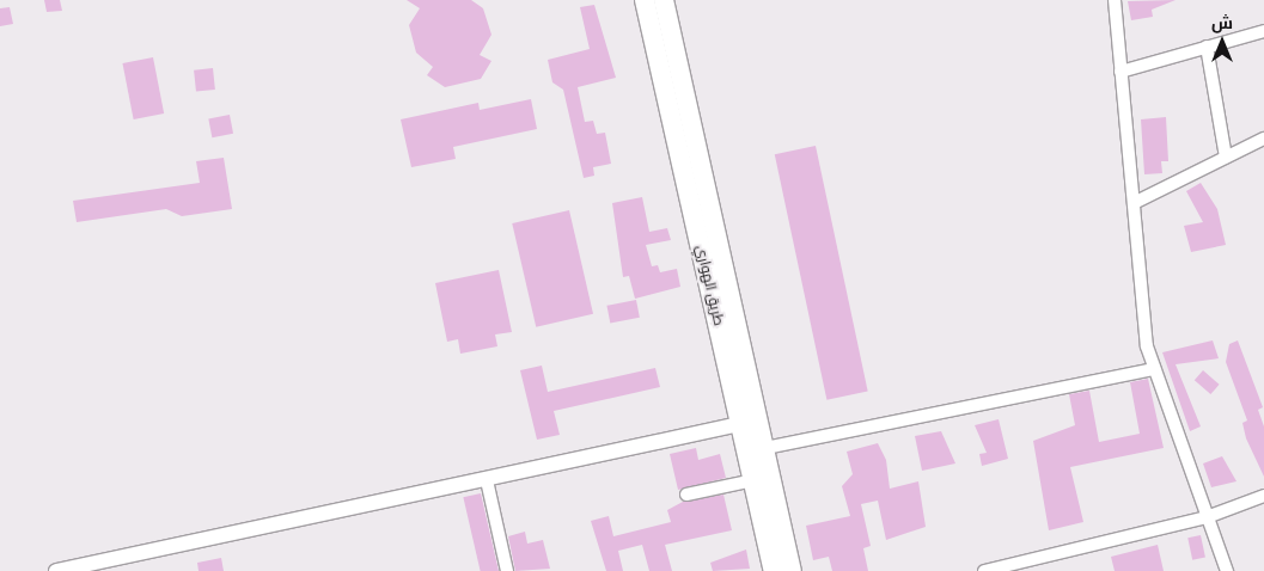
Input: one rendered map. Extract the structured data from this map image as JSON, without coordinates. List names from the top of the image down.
{
  "streets": {
    "highway": ["طريق الهواري"]
  },
  "north": "top"
}
